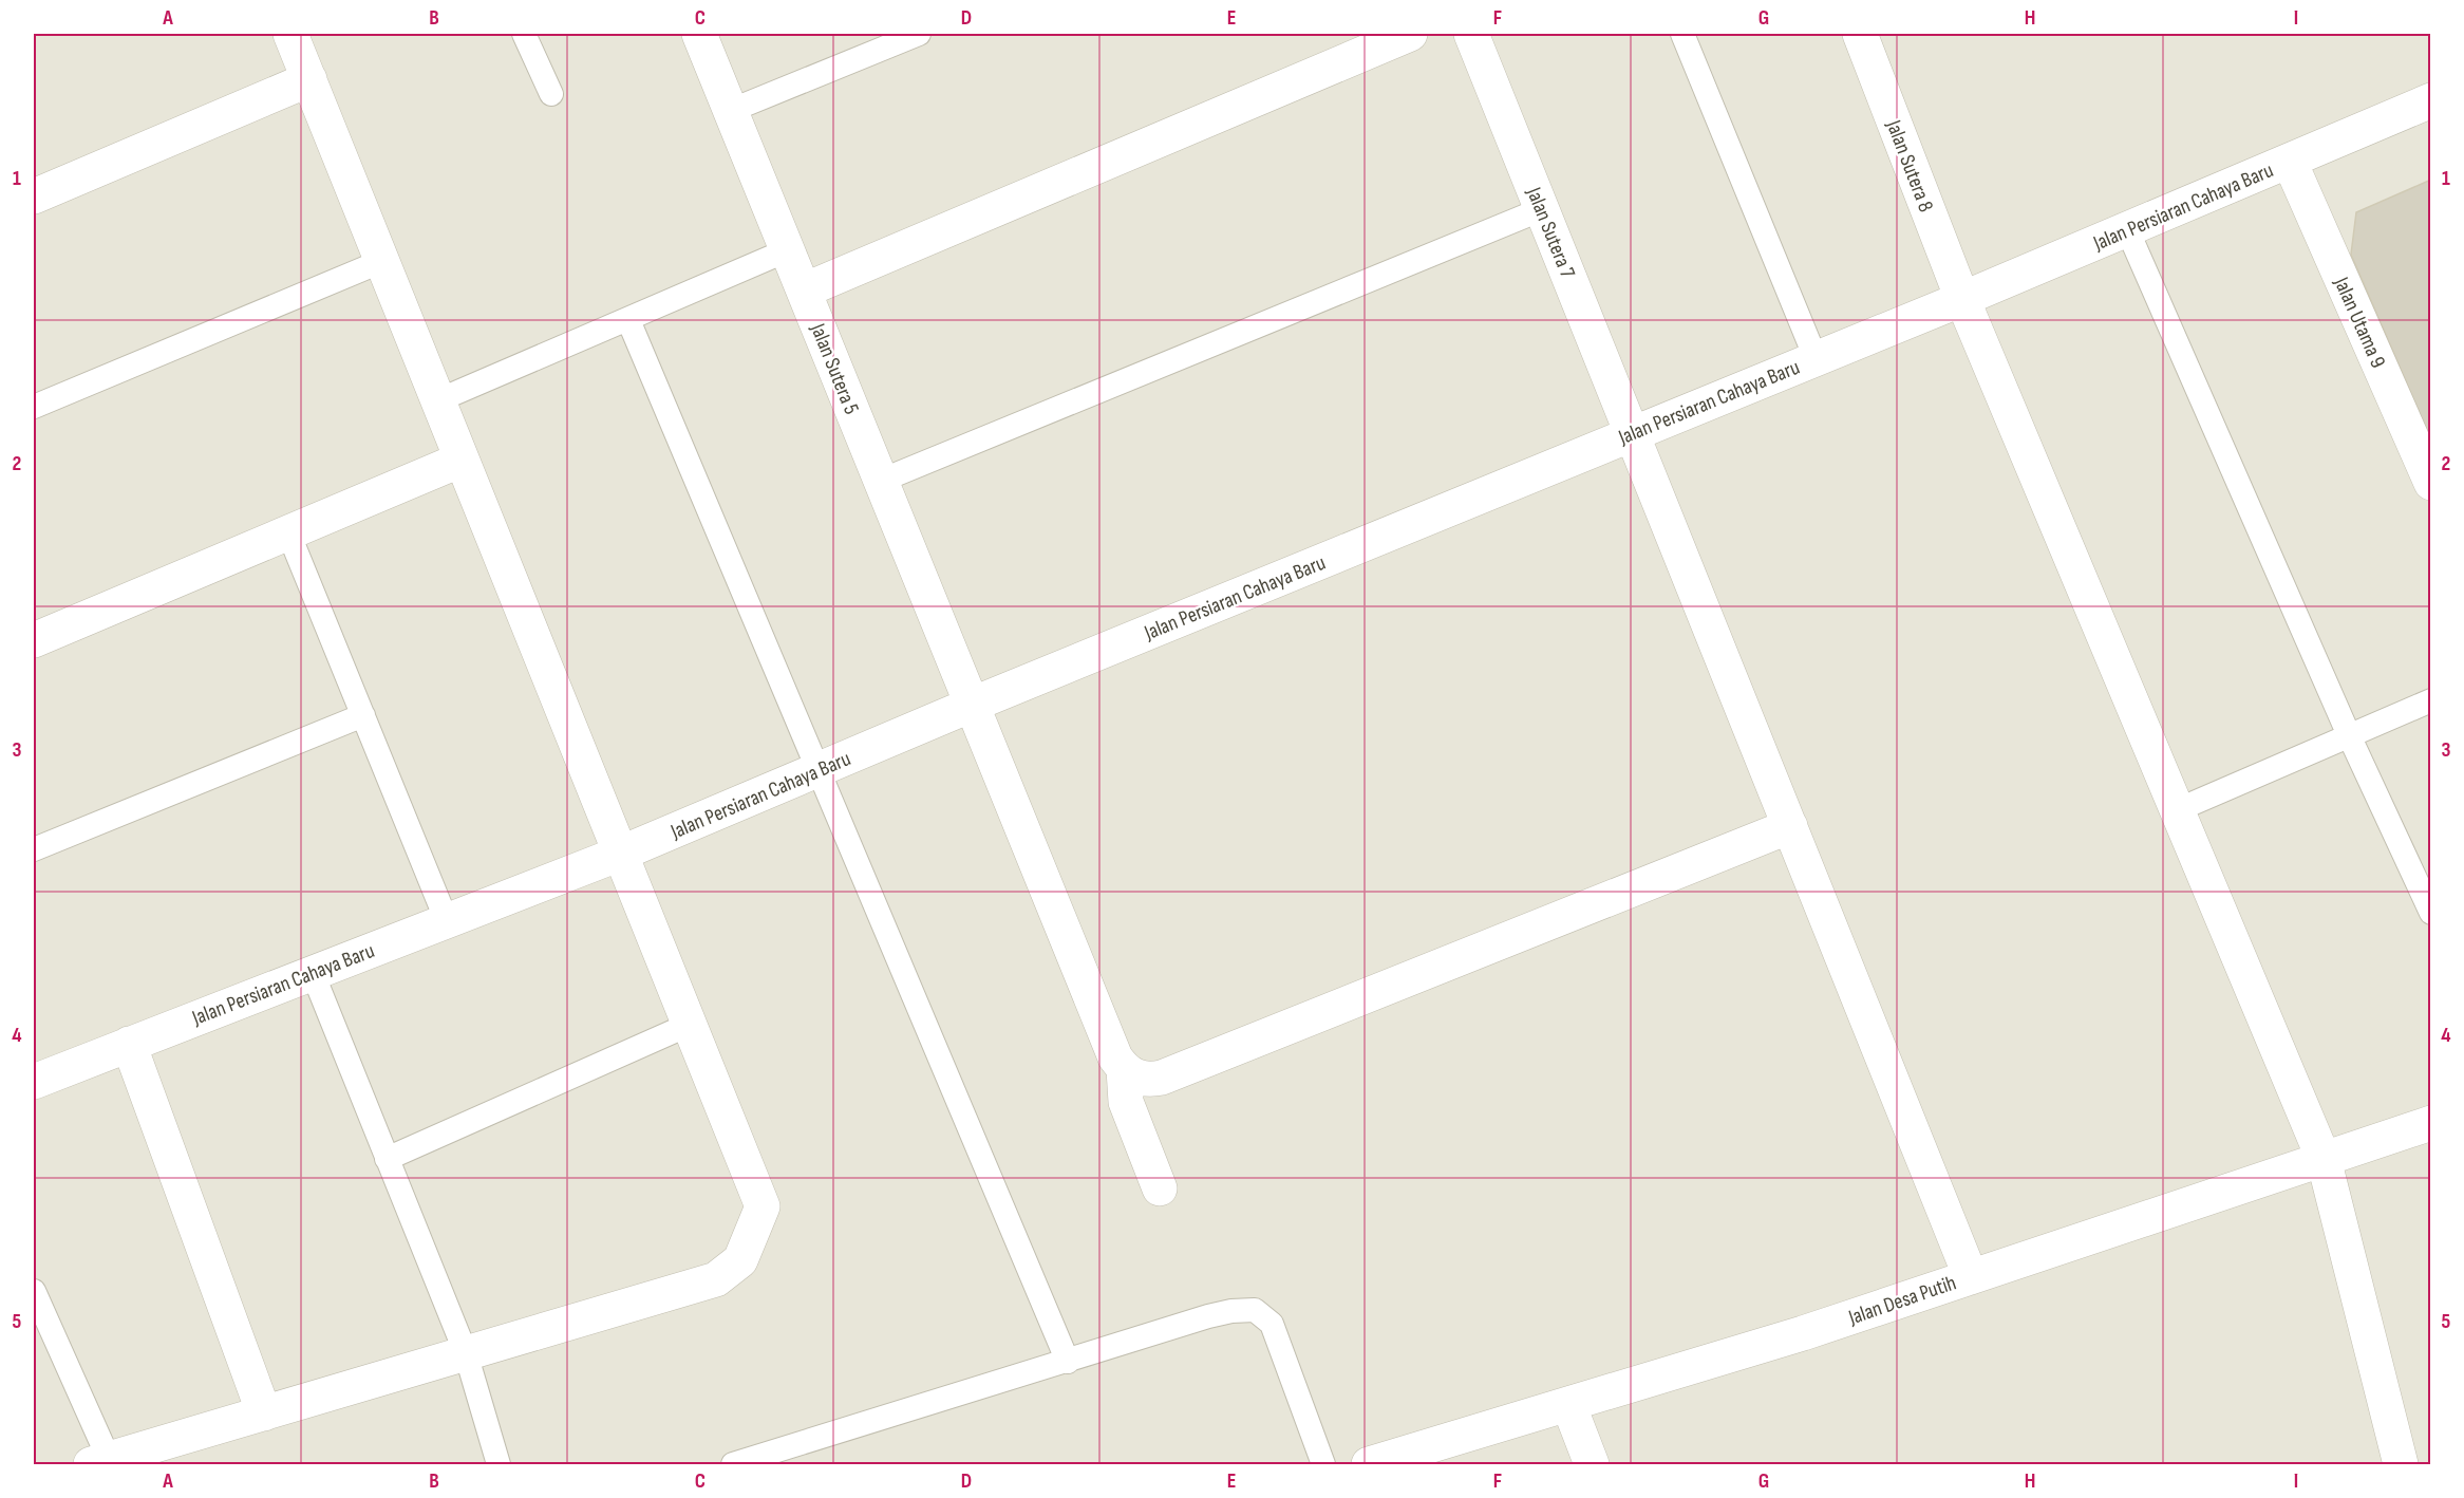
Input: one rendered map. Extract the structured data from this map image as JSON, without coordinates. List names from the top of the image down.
{
  "streets": {
    "street": [
      "Jalan Sutera 8",
      "Jalan Persiaran Cahaya Baru",
      "Jalan Sutera 7",
      "Jalan Utama 9",
      "Jalan Sutera 5",
      "Jalan Desa Putih"
    ]
  },
  "crossings": [
    ["Jalan Sutera 8", "Jalan Persiaran Cahaya Baru"],
    ["Jalan Sutera 8", "Jalan Desa Putih"],
    ["Jalan Persiaran Cahaya Baru", "Jalan Sutera 7"],
    ["Jalan Persiaran Cahaya Baru", "Jalan Utama 9"],
    ["Jalan Persiaran Cahaya Baru", "Jalan Sutera 5"],
    ["Jalan Sutera 7", "Jalan Desa Putih"]
  ],
  "grid": {
    "columns": [
      "A",
      "B",
      "C",
      "D",
      "E",
      "F",
      "G",
      "H",
      "I"
    ],
    "rows": [
      "1",
      "2",
      "3",
      "4",
      "5"
    ]
  }
}
